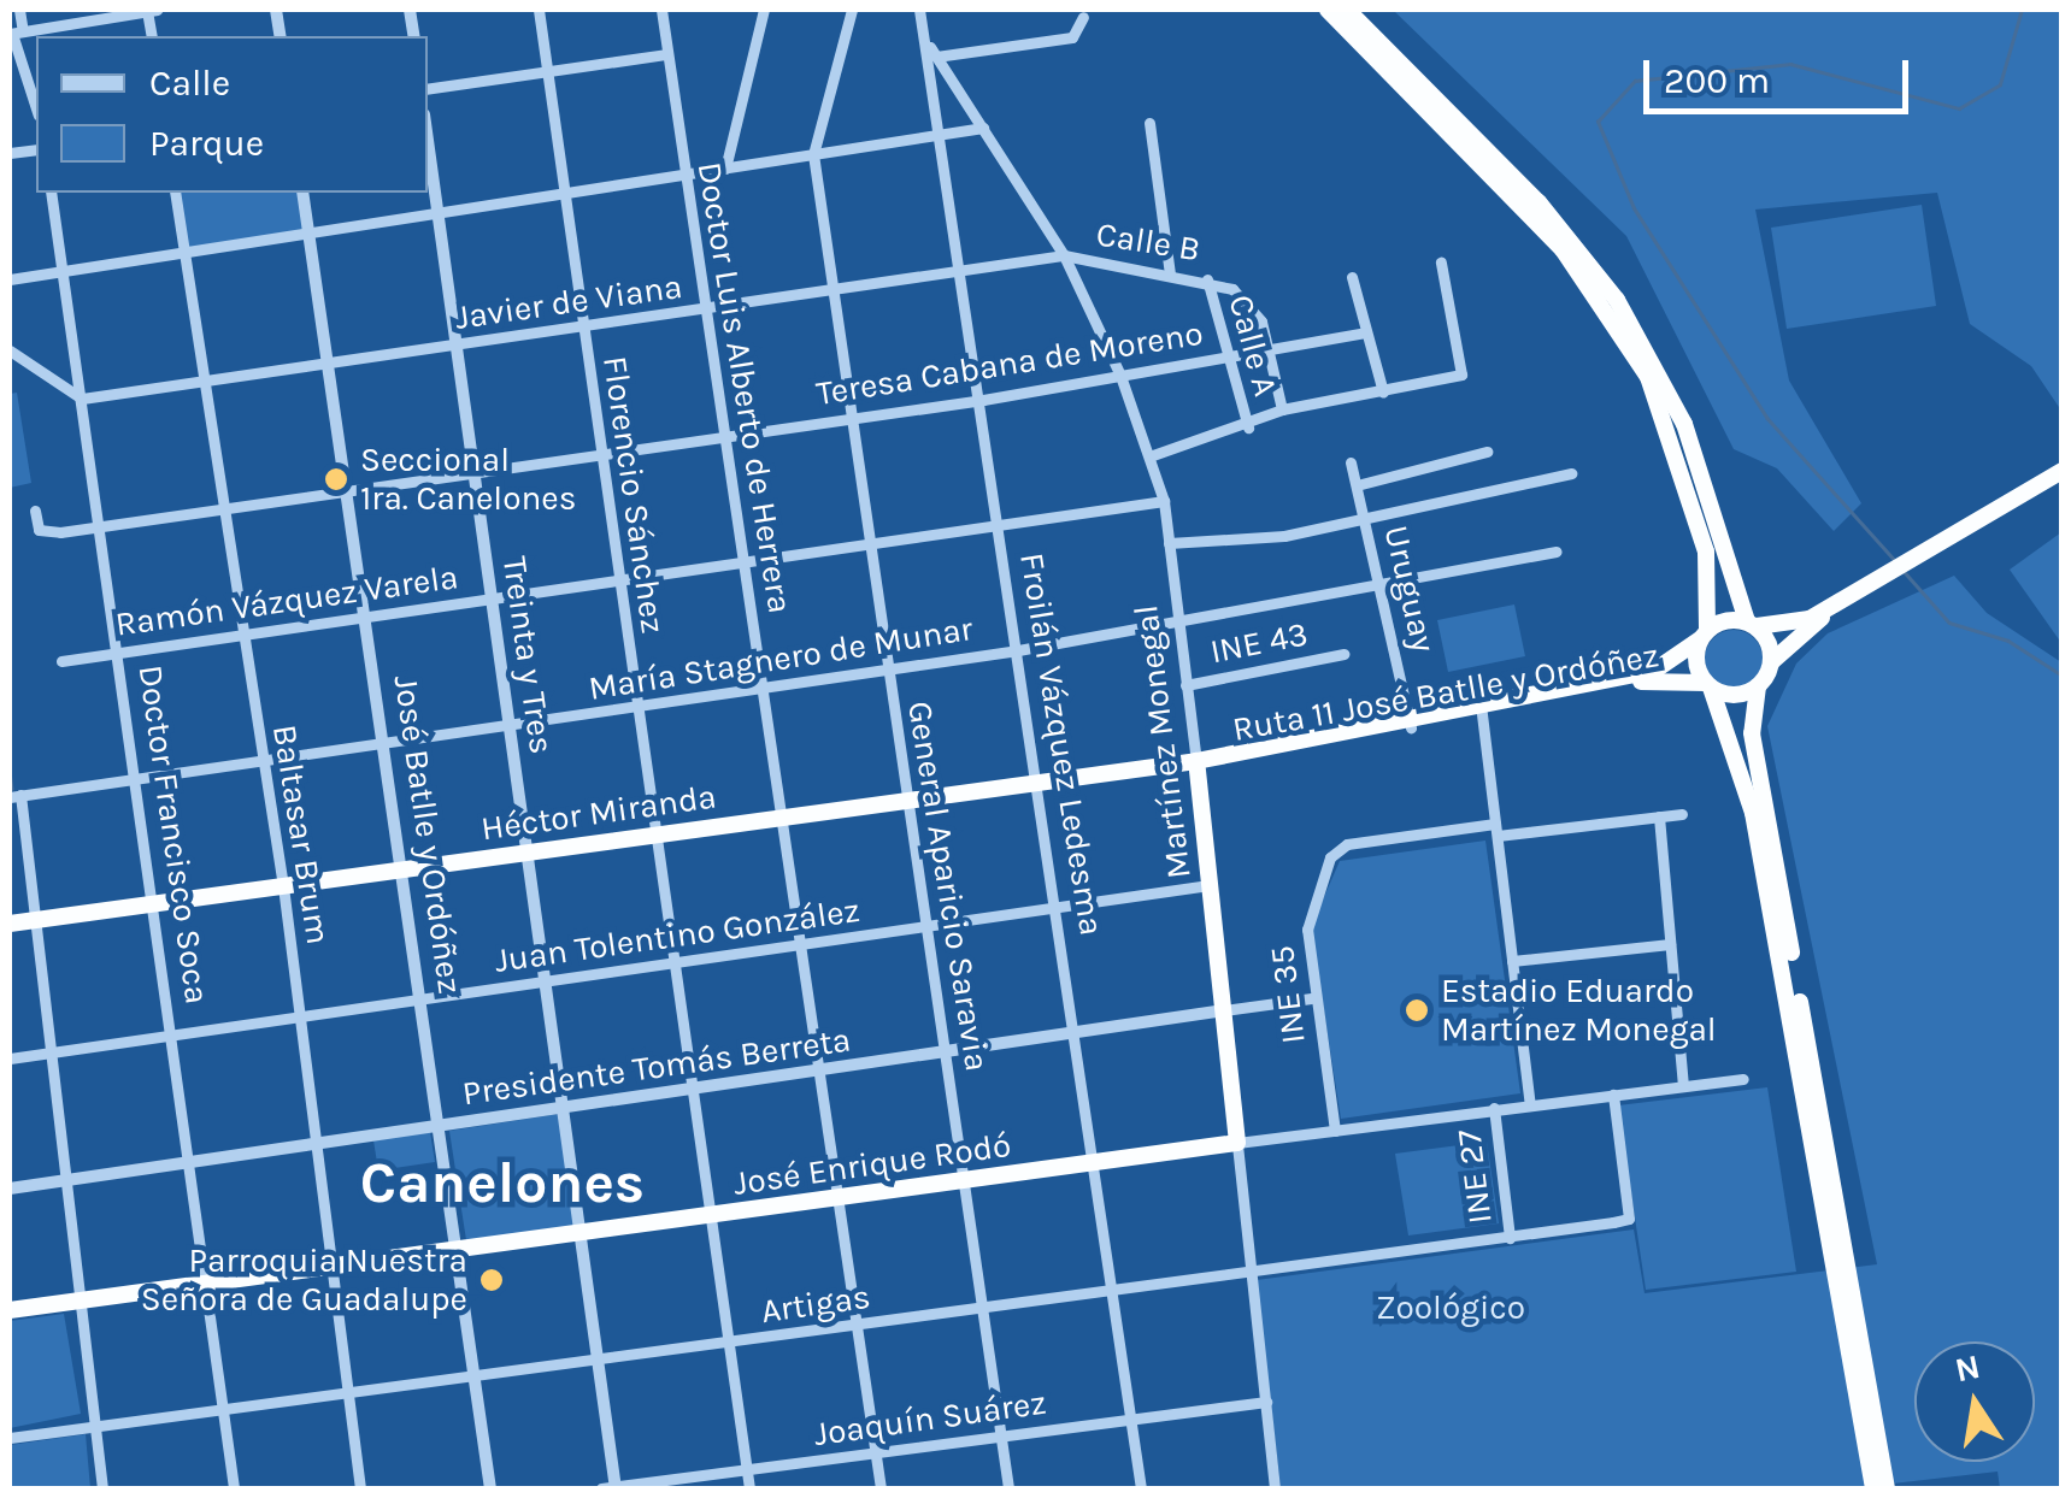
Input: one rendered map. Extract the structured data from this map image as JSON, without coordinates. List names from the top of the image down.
{
  "streets": {
    "highway": [
      "Ruta 11 José Batlle y Ordóñez",
      "Martínez Monegal",
      "Héctor Miranda",
      "José Enrique Rodó"
    ],
    "street": [
      "Calle B",
      "Javier de Viana",
      "Calle A",
      "Teresa Cabana de Moreno",
      "Doctor Luis Alberto de Herrera",
      "Florencio Sánchez",
      "Uruguay",
      "Ramón Vázquez Varela",
      "INE 43",
      "Treinta y Tres",
      "María Stagnero de Munar",
      "Froilán Vázquez Ledesma",
      "Doctor Francisco Soca",
      "Baltasar Brum",
      "José Batlle y Ordóñez",
      "General Aparicio Saravia",
      "Juan Tolentino González",
      "INE 35",
      "Presidente Tomás Berreta",
      "INE 27",
      "Artigas",
      "Joaquín Suárez"
    ]
  },
  "crossings": [
    ["Calle B", "Javier de Viana"],
    ["Calle B", "Calle A"],
    ["Calle B", "Teresa Cabana de Moreno"],
    ["Calle B", "Martínez Monegal"],
    ["Javier de Viana", "Doctor Luis Alberto de Herrera"],
    ["Javier de Viana", "Florencio Sánchez"],
    ["Javier de Viana", "Treinta y Tres"],
    ["Javier de Viana", "Martínez Monegal"],
    ["Javier de Viana", "Froilán Vázquez Ledesma"],
    ["Javier de Viana", "Doctor Francisco Soca"],
    ["Javier de Viana", "Baltasar Brum"],
    ["Javier de Viana", "José Batlle y Ordóñez"],
    ["Javier de Viana", "General Aparicio Saravia"],
    ["Calle A", "Teresa Cabana de Moreno"],
    ["Teresa Cabana de Moreno", "Doctor Luis Alberto de Herrera"],
    ["Teresa Cabana de Moreno", "Florencio Sánchez"],
    ["Teresa Cabana de Moreno", "Treinta y Tres"],
    ["Teresa Cabana de Moreno", "Martínez Monegal"],
    ["Teresa Cabana de Moreno", "Froilán Vázquez Ledesma"],
    ["Teresa Cabana de Moreno", "Doctor Francisco Soca"],
    ["Teresa Cabana de Moreno", "Baltasar Brum"],
    ["Teresa Cabana de Moreno", "José Batlle y Ordóñez"],
    ["Teresa Cabana de Moreno", "General Aparicio Saravia"],
    ["Doctor Luis Alberto de Herrera", "Ramón Vázquez Varela"],
    ["Doctor Luis Alberto de Herrera", "María Stagnero de Munar"],
    ["Doctor Luis Alberto de Herrera", "Héctor Miranda"],
    ["Doctor Luis Alberto de Herrera", "Juan Tolentino González"],
    ["Doctor Luis Alberto de Herrera", "Presidente Tomás Berreta"],
    ["Doctor Luis Alberto de Herrera", "José Enrique Rodó"],
    ["Doctor Luis Alberto de Herrera", "Artigas"],
    ["Doctor Luis Alberto de Herrera", "Joaquín Suárez"],
    ["Florencio Sánchez", "Ramón Vázquez Varela"],
    ["Florencio Sánchez", "María Stagnero de Munar"],
    ["Florencio Sánchez", "Héctor Miranda"],
    ["Florencio Sánchez", "Juan Tolentino González"],
    ["Florencio Sánchez", "Presidente Tomás Berreta"],
    ["Florencio Sánchez", "José Enrique Rodó"],
    ["Florencio Sánchez", "Artigas"],
    ["Florencio Sánchez", "Joaquín Suárez"],
    ["Uruguay", "María Stagnero de Munar"],
    ["Uruguay", "Ruta 11 José Batlle y Ordóñez"],
    ["Ramón Vázquez Varela", "Treinta y Tres"],
    ["Ramón Vázquez Varela", "Martínez Monegal"],
    ["Ramón Vázquez Varela", "Froilán Vázquez Ledesma"],
    ["Ramón Vázquez Varela", "Doctor Francisco Soca"],
    ["Ramón Vázquez Varela", "Baltasar Brum"],
    ["Ramón Vázquez Varela", "José Batlle y Ordóñez"],
    ["Ramón Vázquez Varela", "General Aparicio Saravia"],
    ["INE 43", "Martínez Monegal"],
    ["Treinta y Tres", "María Stagnero de Munar"],
    ["Treinta y Tres", "Héctor Miranda"],
    ["Treinta y Tres", "Juan Tolentino González"],
    ["Treinta y Tres", "Presidente Tomás Berreta"],
    ["Treinta y Tres", "José Enrique Rodó"],
    ["Treinta y Tres", "Artigas"],
    ["Treinta y Tres", "Joaquín Suárez"],
    ["María Stagnero de Munar", "Martínez Monegal"],
    ["María Stagnero de Munar", "Froilán Vázquez Ledesma"],
    ["María Stagnero de Munar", "Doctor Francisco Soca"],
    ["María Stagnero de Munar", "Baltasar Brum"],
    ["María Stagnero de Munar", "José Batlle y Ordóñez"],
    ["María Stagnero de Munar", "General Aparicio Saravia"],
    ["Ruta 11 José Batlle y Ordóñez", "Martínez Monegal"],
    ["Ruta 11 José Batlle y Ordóñez", "Héctor Miranda"],
    ["Martínez Monegal", "Froilán Vázquez Ledesma"],
    ["Martínez Monegal", "Héctor Miranda"],
    ["Martínez Monegal", "Juan Tolentino González"],
    ["Martínez Monegal", "Presidente Tomás Berreta"],
    ["Martínez Monegal", "José Enrique Rodó"],
    ["Martínez Monegal", "Artigas"],
    ["Martínez Monegal", "Joaquín Suárez"],
    ["Froilán Vázquez Ledesma", "Héctor Miranda"],
    ["Froilán Vázquez Ledesma", "Juan Tolentino González"],
    ["Froilán Vázquez Ledesma", "Presidente Tomás Berreta"],
    ["Froilán Vázquez Ledesma", "José Enrique Rodó"],
    ["Froilán Vázquez Ledesma", "Artigas"],
    ["Froilán Vázquez Ledesma", "Joaquín Suárez"],
    ["Héctor Miranda", "Doctor Francisco Soca"],
    ["Héctor Miranda", "Baltasar Brum"],
    ["Héctor Miranda", "José Batlle y Ordóñez"],
    ["Héctor Miranda", "General Aparicio Saravia"],
    ["Doctor Francisco Soca", "Juan Tolentino González"],
    ["Doctor Francisco Soca", "Presidente Tomás Berreta"],
    ["Doctor Francisco Soca", "José Enrique Rodó"],
    ["Doctor Francisco Soca", "Artigas"],
    ["Baltasar Brum", "Juan Tolentino González"],
    ["Baltasar Brum", "Presidente Tomás Berreta"],
    ["Baltasar Brum", "José Enrique Rodó"],
    ["Baltasar Brum", "Artigas"],
    ["José Batlle y Ordóñez", "Juan Tolentino González"],
    ["José Batlle y Ordóñez", "Presidente Tomás Berreta"],
    ["José Batlle y Ordóñez", "José Enrique Rodó"],
    ["José Batlle y Ordóñez", "Artigas"],
    ["General Aparicio Saravia", "Juan Tolentino González"],
    ["General Aparicio Saravia", "Presidente Tomás Berreta"],
    ["General Aparicio Saravia", "José Enrique Rodó"],
    ["General Aparicio Saravia", "Artigas"],
    ["General Aparicio Saravia", "Joaquín Suárez"],
    ["INE 35", "Presidente Tomás Berreta"],
    ["INE 35", "José Enrique Rodó"],
    ["José Enrique Rodó", "INE 27"],
    ["José Enrique Rodó", "Artigas"],
    ["INE 27", "Artigas"]
  ],
  "districts": ["Canelones"],
  "parks": ["Zoológico"],
  "places": ["Seccional 1ra. Canelones", "Estadio Eduardo Martínez Monegal", "Parroquia Nuestra Señora de Guadalupe"],
  "legend": ["Calle", "Parque"],
  "scale_bar": "200 m",
  "north": "top"
}
